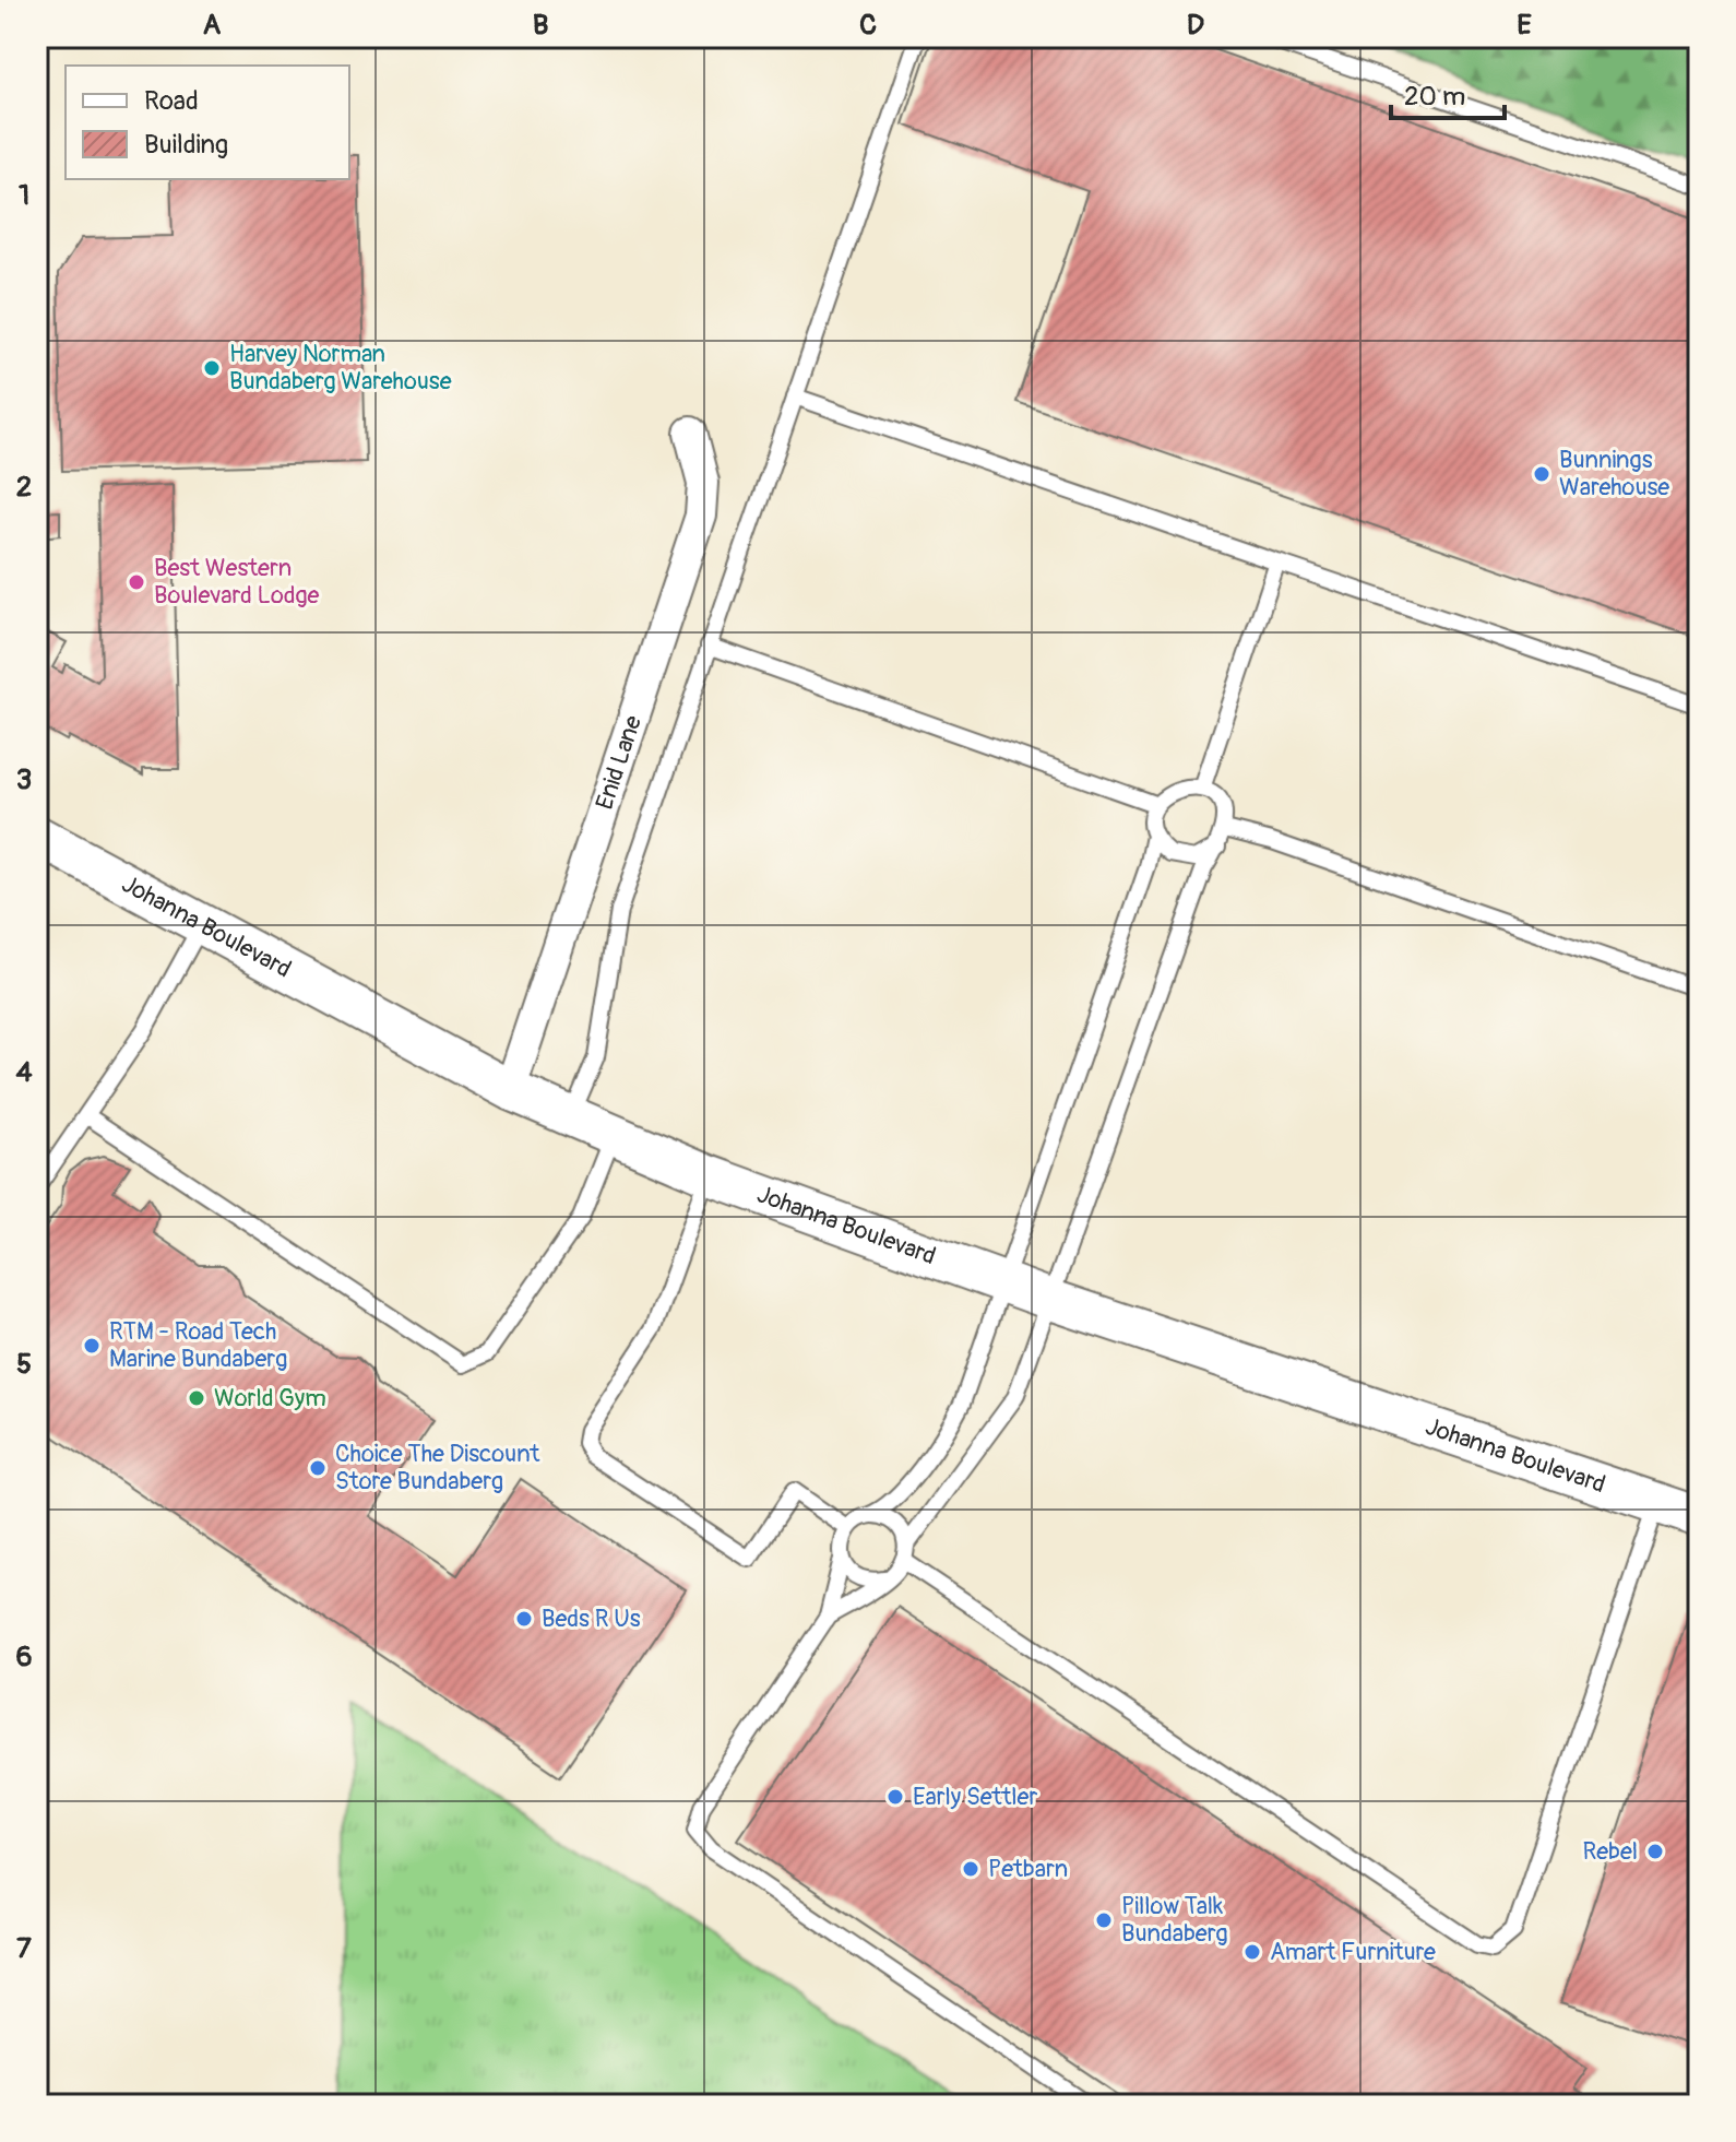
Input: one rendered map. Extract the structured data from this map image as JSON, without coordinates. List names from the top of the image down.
{
  "streets": {
    "street": ["Enid Lane", "Johanna Boulevard"]
  },
  "crossings": [
    ["Enid Lane", "Johanna Boulevard"]
  ],
  "places": [
    "Harvey Norman Bundaberg Warehouse",
    "Bunnings Warehouse",
    "Best Western Boulevard Lodge",
    "RTM - Road Tech Marine Bundaberg",
    "World Gym",
    "Choice The Discount Store Bundaberg",
    "Beds R Us",
    "Early Settler",
    "Rebel",
    "Petbarn",
    "Pillow Talk Bundaberg",
    "Amart Furniture"
  ],
  "legend": ["Road", "Building"],
  "scale_bar": "20 m",
  "grid": {
    "columns": [
      "A",
      "B",
      "C",
      "D",
      "E"
    ],
    "rows": [
      "1",
      "2",
      "3",
      "4",
      "5",
      "6",
      "7"
    ]
  }
}
